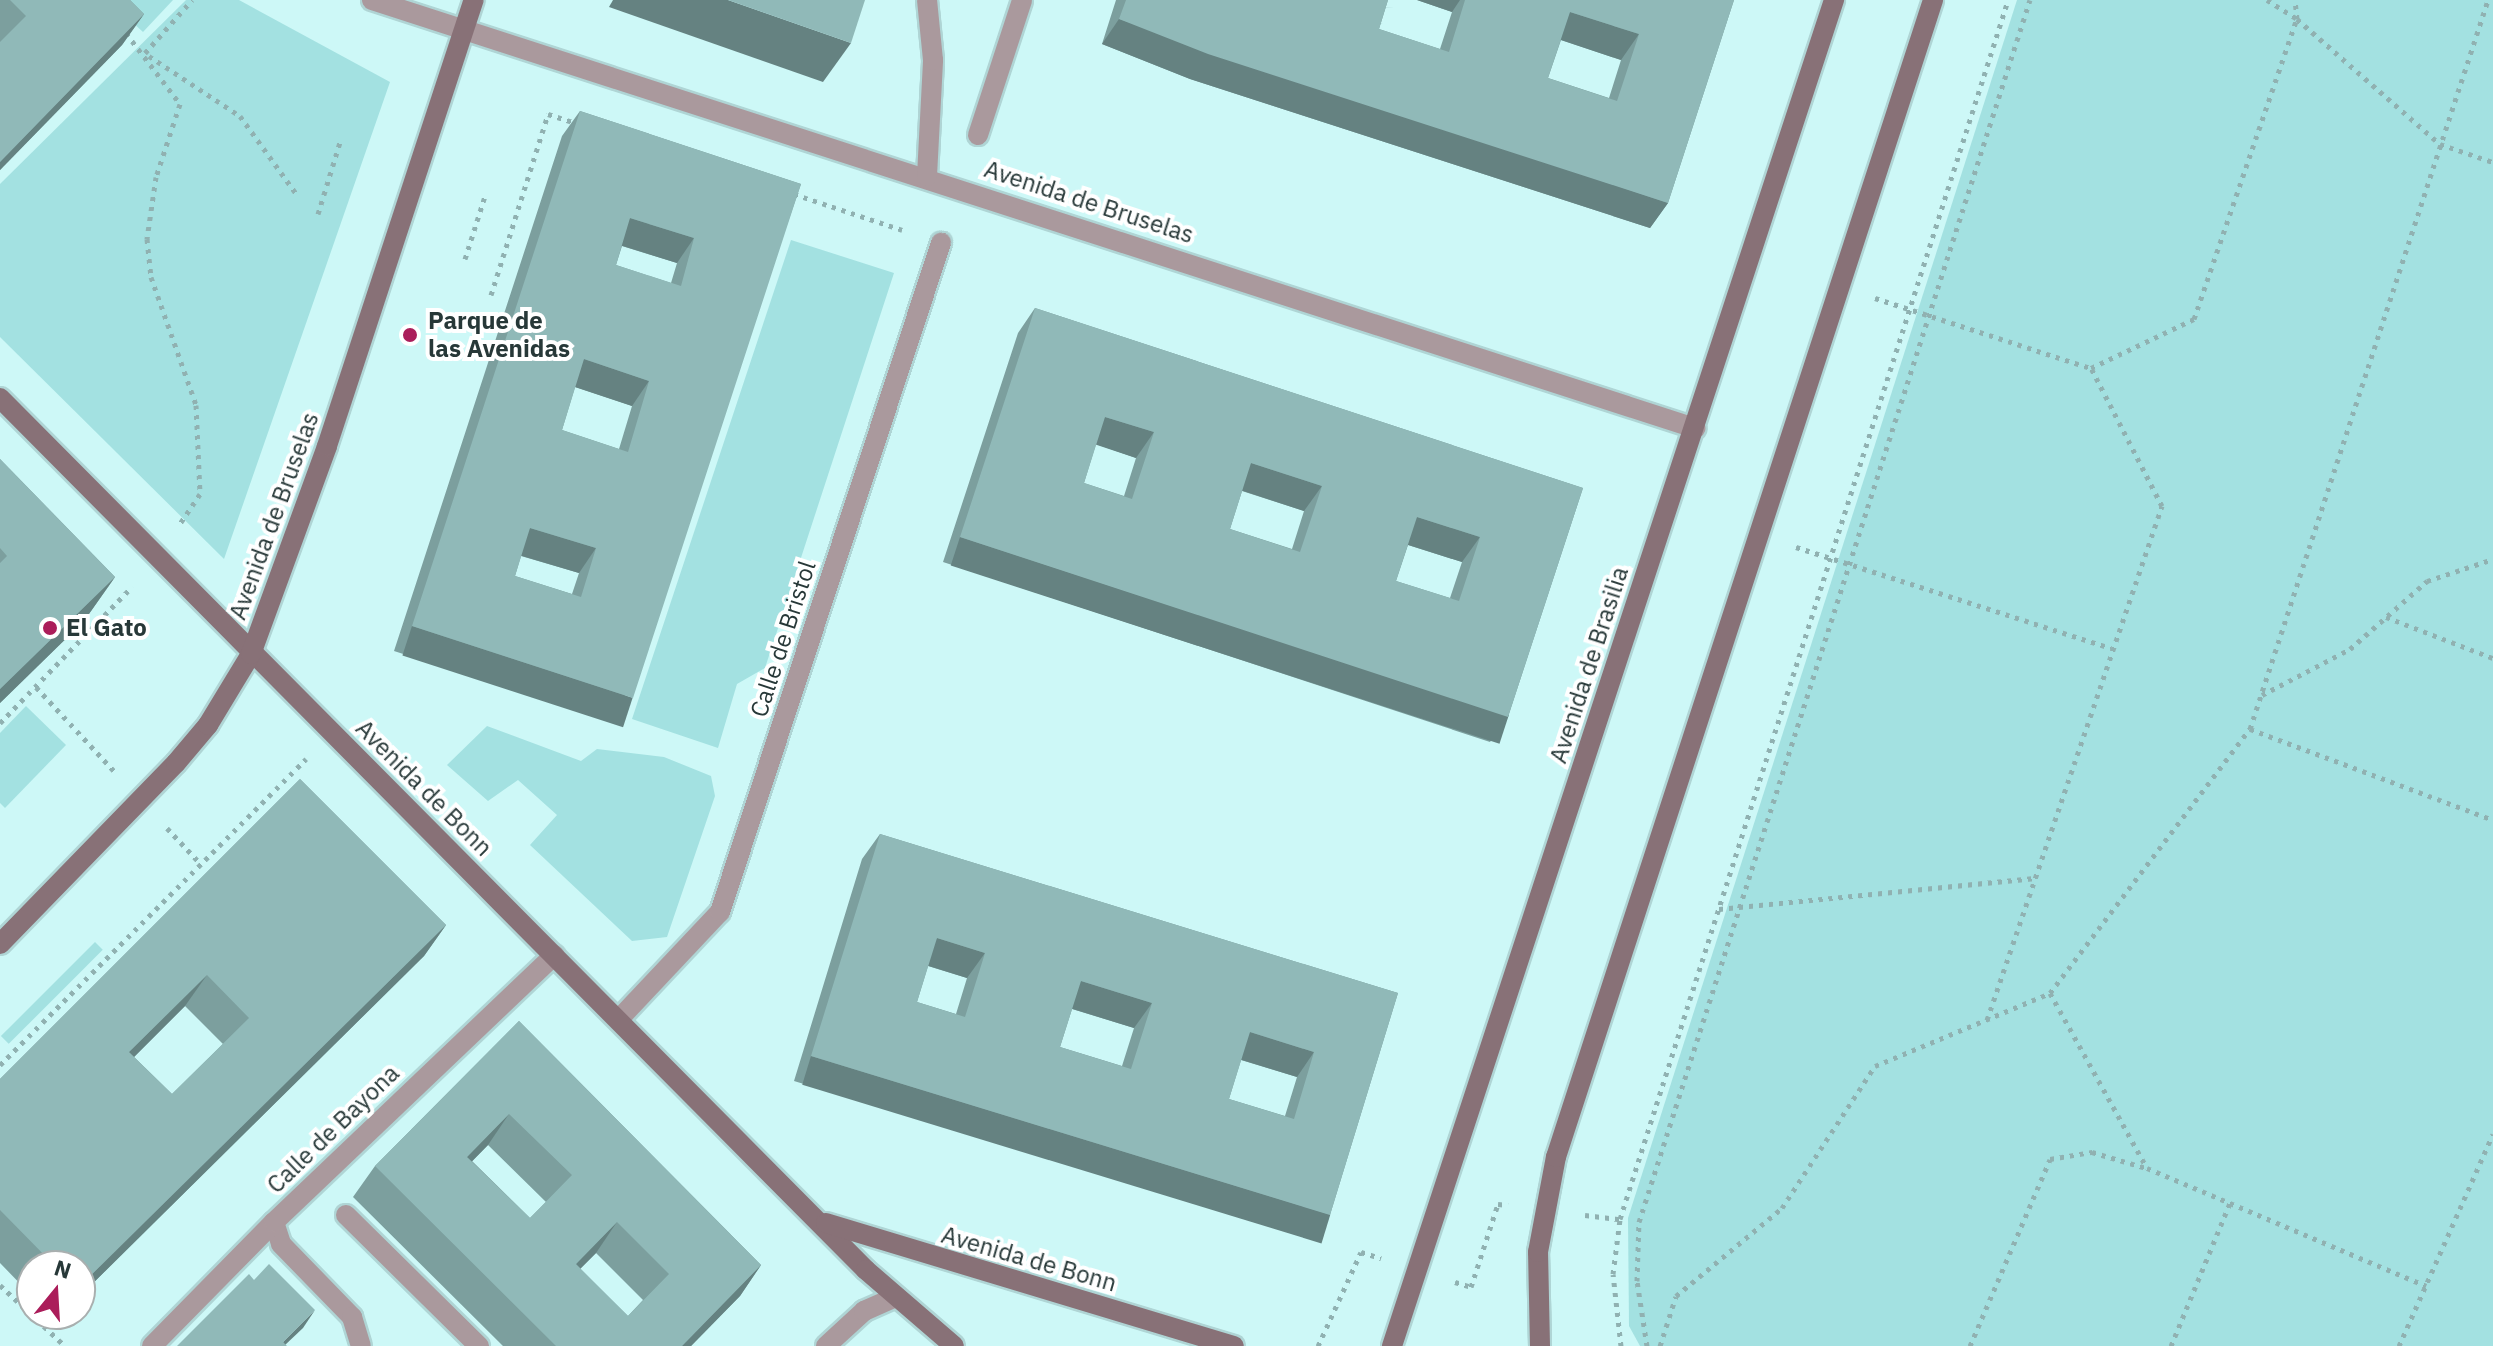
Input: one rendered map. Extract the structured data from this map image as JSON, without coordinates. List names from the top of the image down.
{
  "streets": {
    "street": [
      "Avenida de Bruselas",
      "Calle de Bristol",
      "Avenida de Brasilia",
      "Avenida de Bonn",
      "Calle de Bayona"
    ]
  },
  "crossings": [
    ["Avenida de Bruselas", "Avenida de Brasilia"],
    ["Avenida de Bruselas", "Avenida de Bonn"],
    ["Calle de Bristol", "Avenida de Bonn"],
    ["Avenida de Bonn", "Calle de Bayona"]
  ],
  "places": ["Parque de las Avenidas", "El Gato"],
  "north": "top"
}
